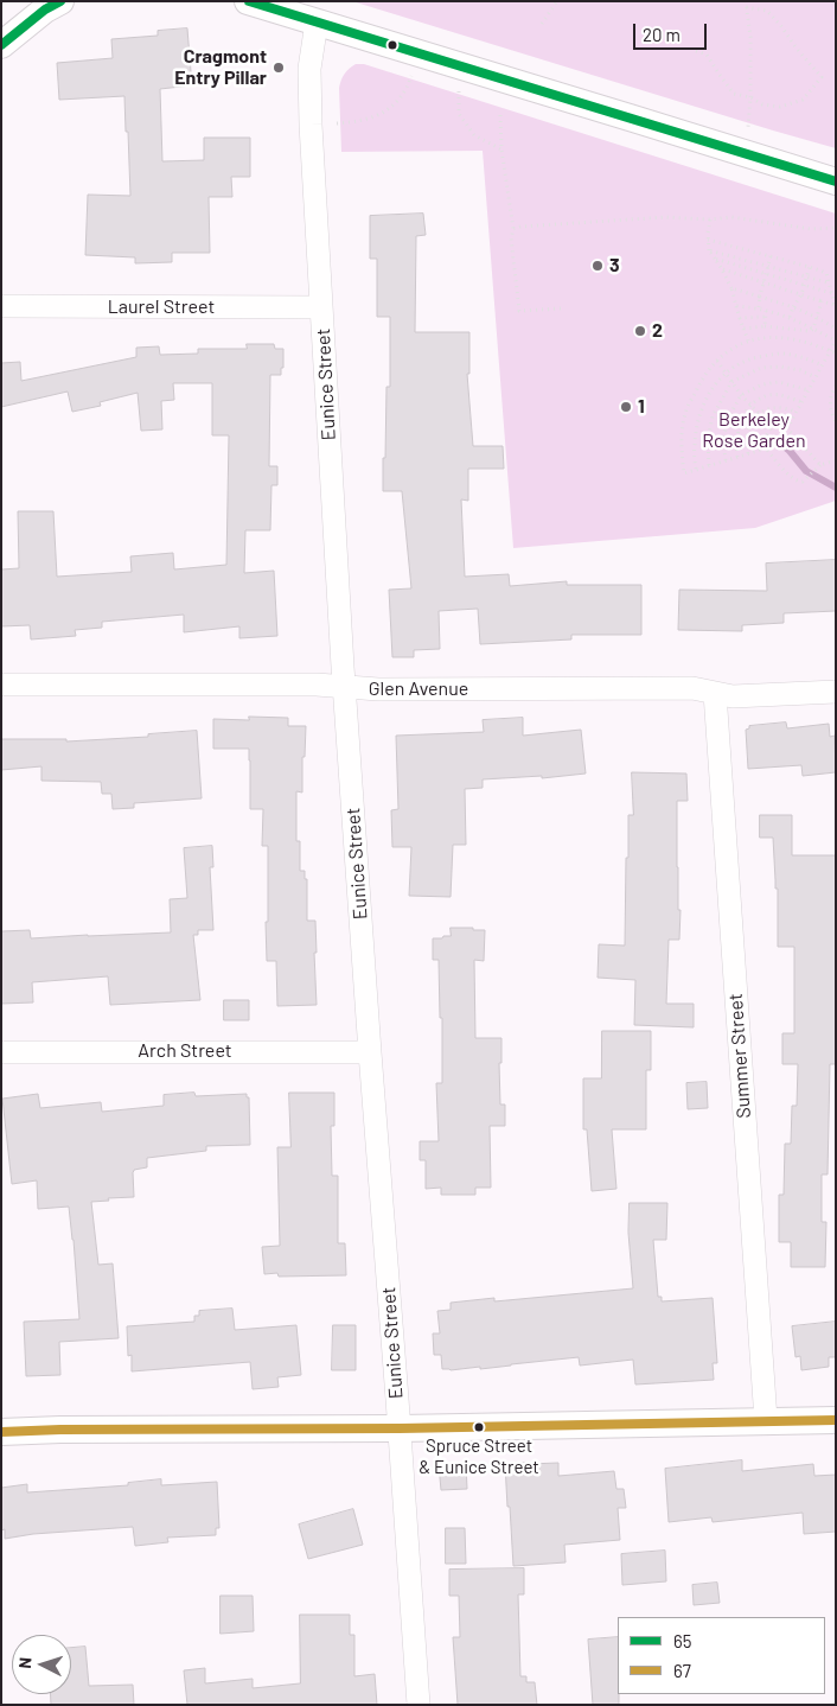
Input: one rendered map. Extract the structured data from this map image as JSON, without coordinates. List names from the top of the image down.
{
  "streets": {
    "street": [
      "Laurel Street",
      "Eunice Street",
      "Glen Avenue",
      "Arch Street",
      "Summer Street"
    ]
  },
  "crossings": [
    ["Laurel Street", "Eunice Street"],
    ["Eunice Street", "Glen Avenue"],
    ["Eunice Street", "Arch Street"],
    ["Glen Avenue", "Summer Street"]
  ],
  "parks": ["Berkeley Rose Garden"],
  "places": [
    "Cragmont Entry Pillar",
    "3",
    "2",
    "1",
    "Spruce Street & Eunice Street"
  ],
  "lines": ["transit line 65", "transit line 67"],
  "legend": ["65", "67"],
  "scale_bar": "20 m",
  "north": "left"
}
